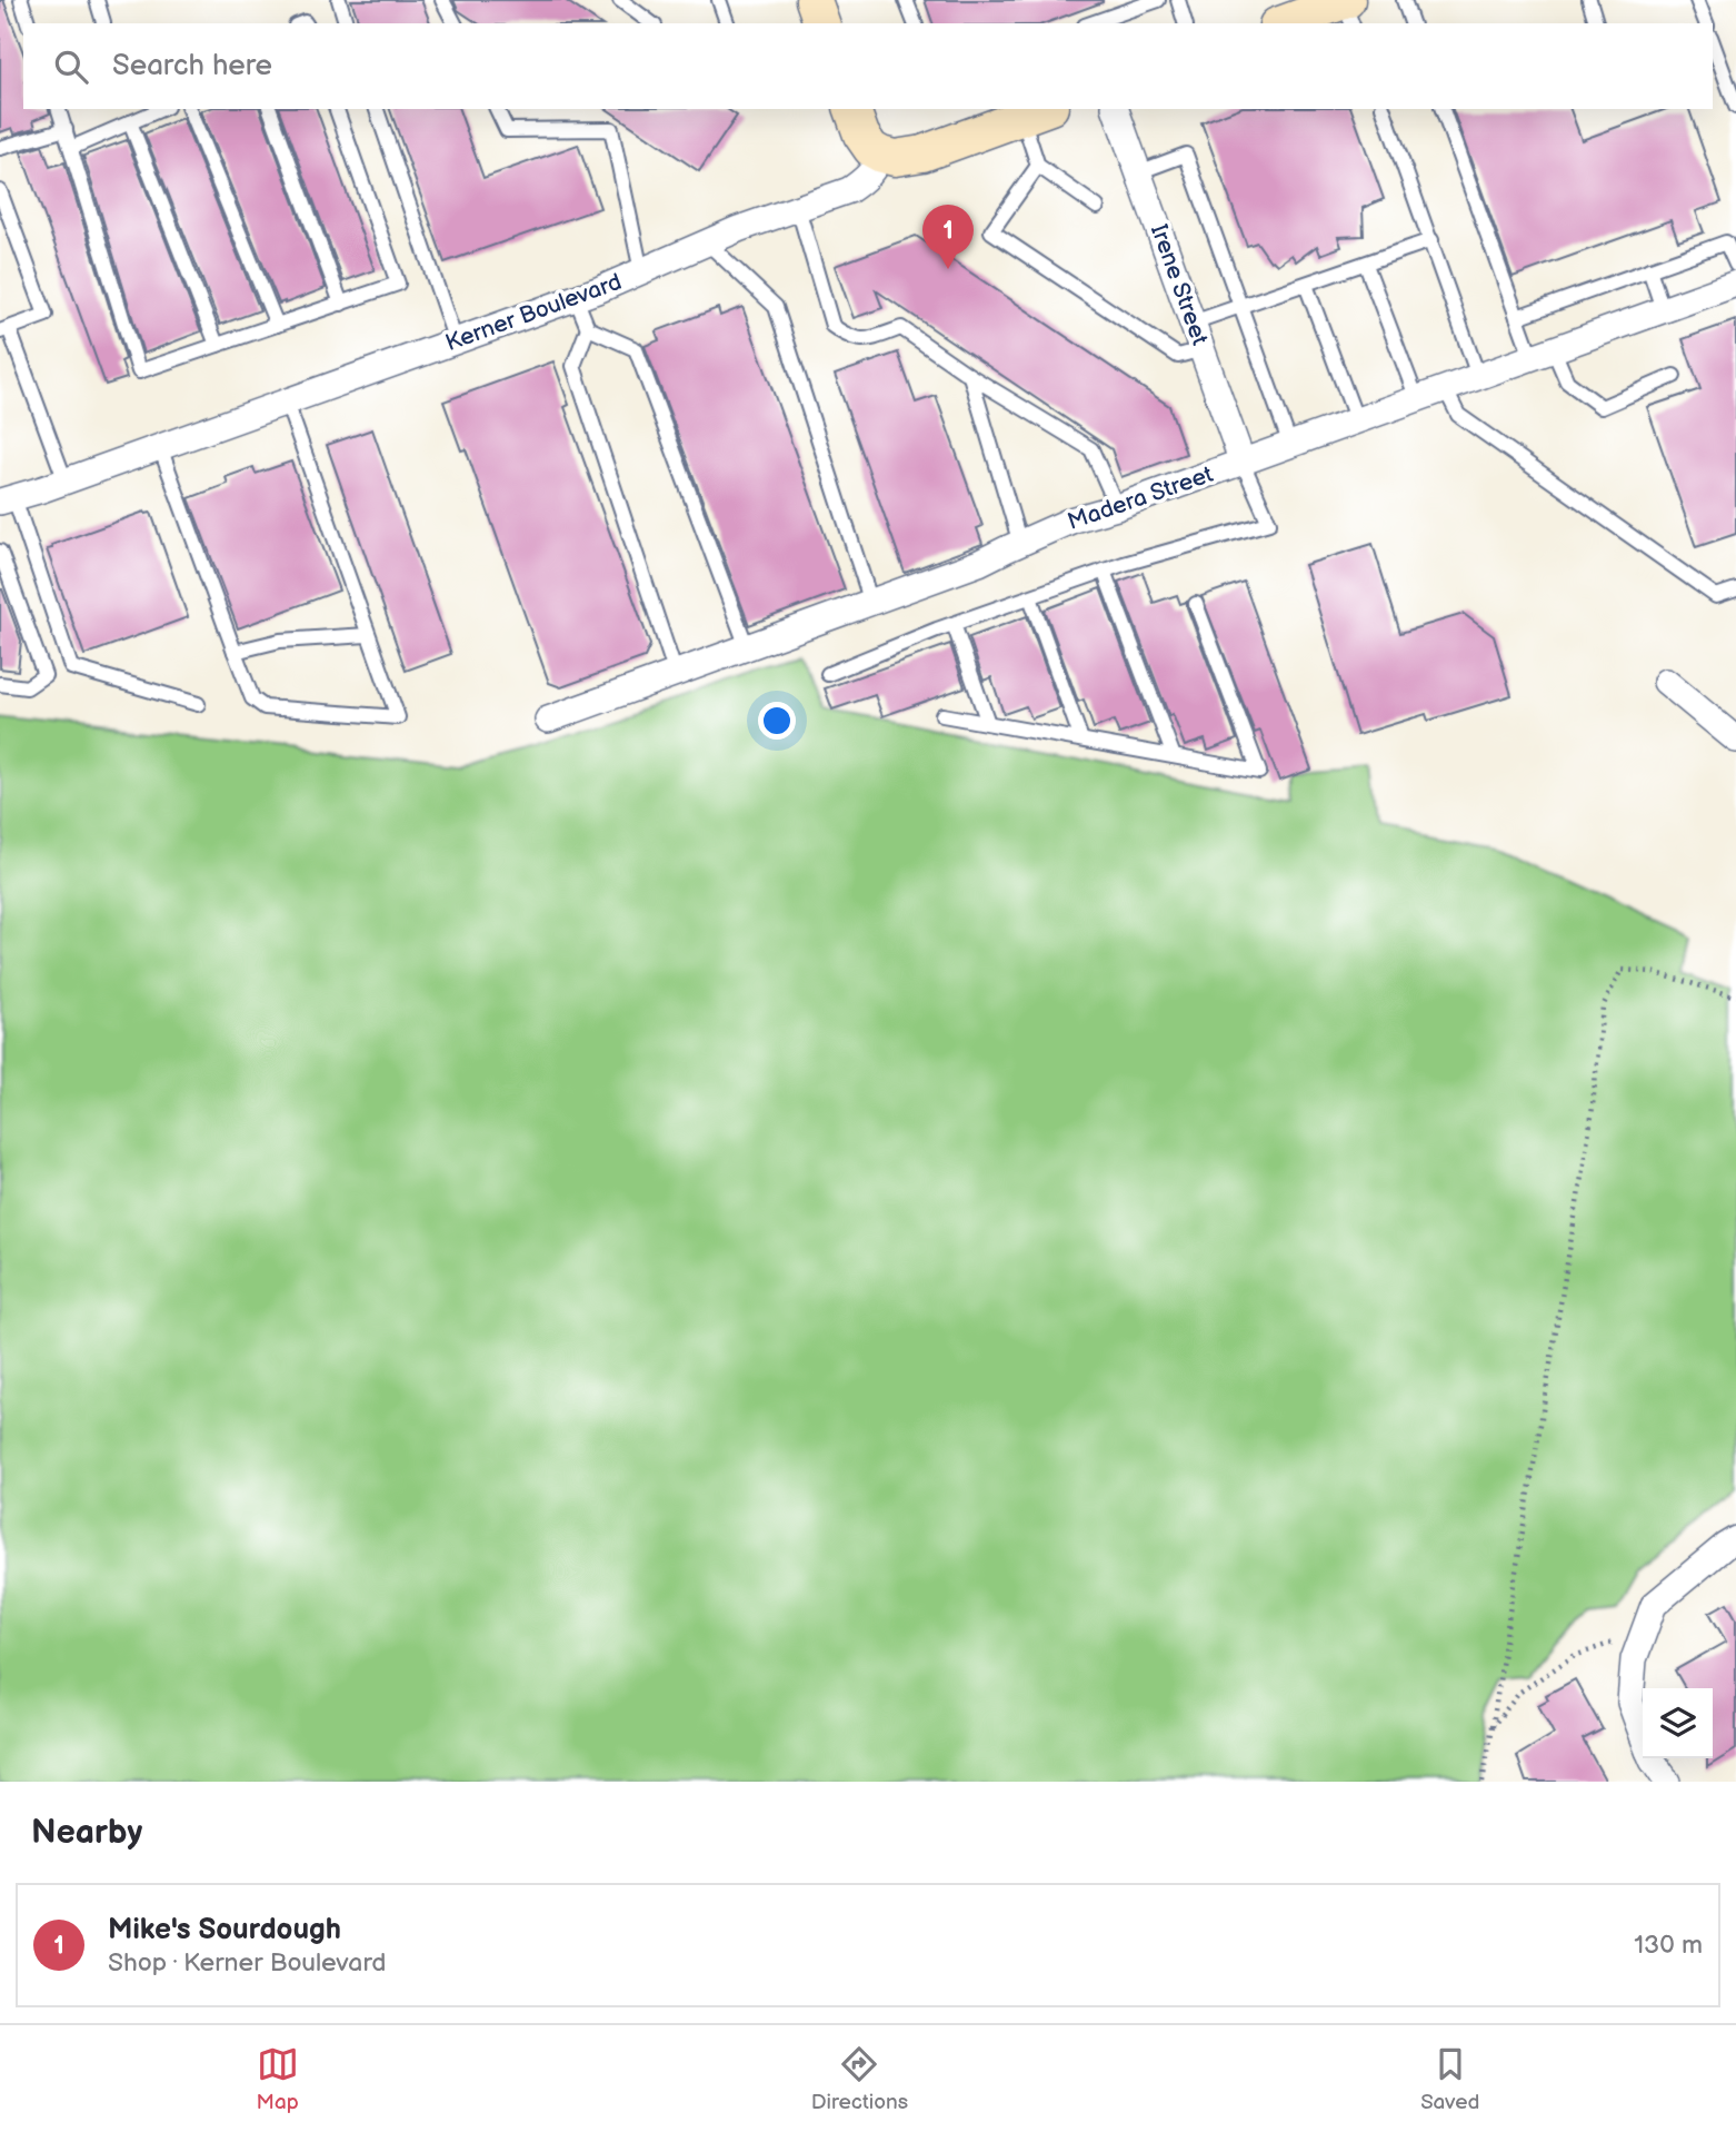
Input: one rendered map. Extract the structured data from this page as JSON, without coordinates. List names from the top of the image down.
{
  "streets": {
    "street": ["Irene Street", "Kerner Boulevard", "Madera Street"]
  },
  "crossings": [
    ["Irene Street", "Madera Street"]
  ],
  "page": {
    "search": "Search here",
    "pins": "1",
    "heading": "Nearby",
    "list": [
      {
        "mark": "1",
        "name": "Mike's Sourdough",
        "note": "Shop · Kerner Boulevard",
        "value": "130 m"
      }
    ],
    "nav": ["Map", "Directions", "Saved"]
  }
}
